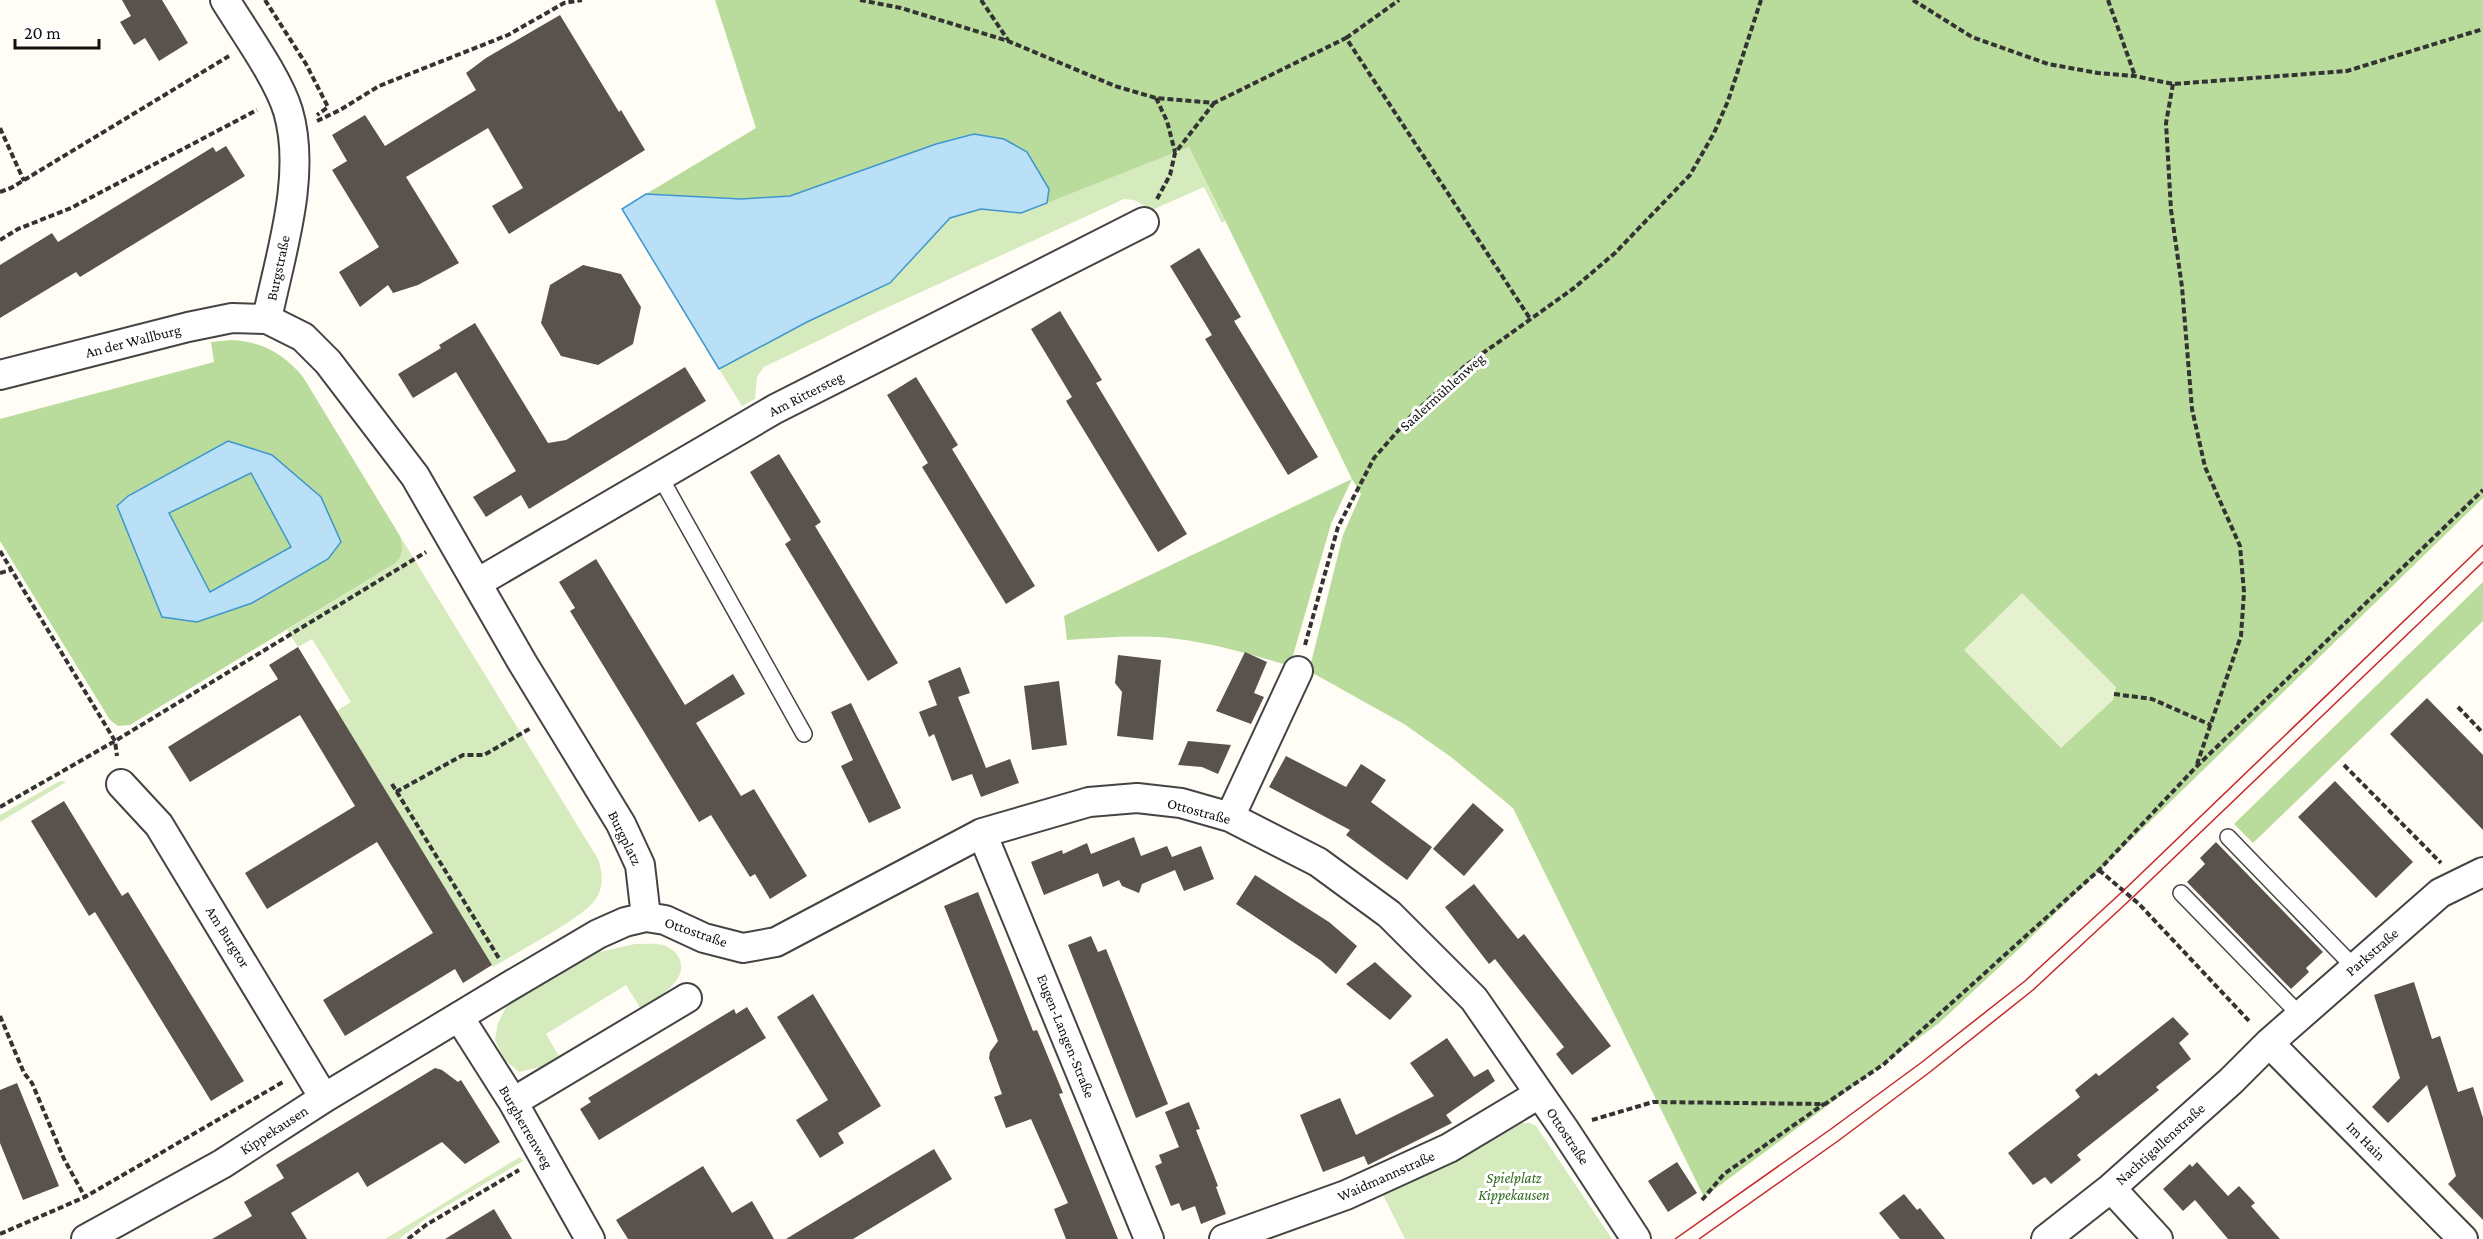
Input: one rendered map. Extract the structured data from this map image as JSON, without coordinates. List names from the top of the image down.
{
  "streets": {
    "street": [
      "Burgstraße",
      "An der Wallburg",
      "Am Rittersteg",
      "Ottostraße",
      "Burgplatz",
      "Am Burgtor",
      "Parkstraße",
      "Eugen-Langen-Straße",
      "Burgherrenweg",
      "Kippekausen",
      "Im Hain",
      "Nachtigallenstraße",
      "Waidmannstraße"
    ],
    "path": ["Saalermühlenweg"]
  },
  "crossings": [
    ["Burgstraße", "An der Wallburg"],
    ["Burgstraße", "Am Rittersteg"],
    ["Burgstraße", "Burgplatz"],
    ["Am Rittersteg", "Burgplatz"],
    ["Ottostraße", "Burgplatz"],
    ["Ottostraße", "Eugen-Langen-Straße"],
    ["Ottostraße", "Waidmannstraße"],
    ["Am Burgtor", "Kippekausen"],
    ["Parkstraße", "Im Hain"],
    ["Parkstraße", "Nachtigallenstraße"],
    ["Burgherrenweg", "Kippekausen"],
    ["Im Hain", "Nachtigallenstraße"]
  ],
  "parks": ["Spielplatz Kippekausen"],
  "scale_bar": "20 m"
}
